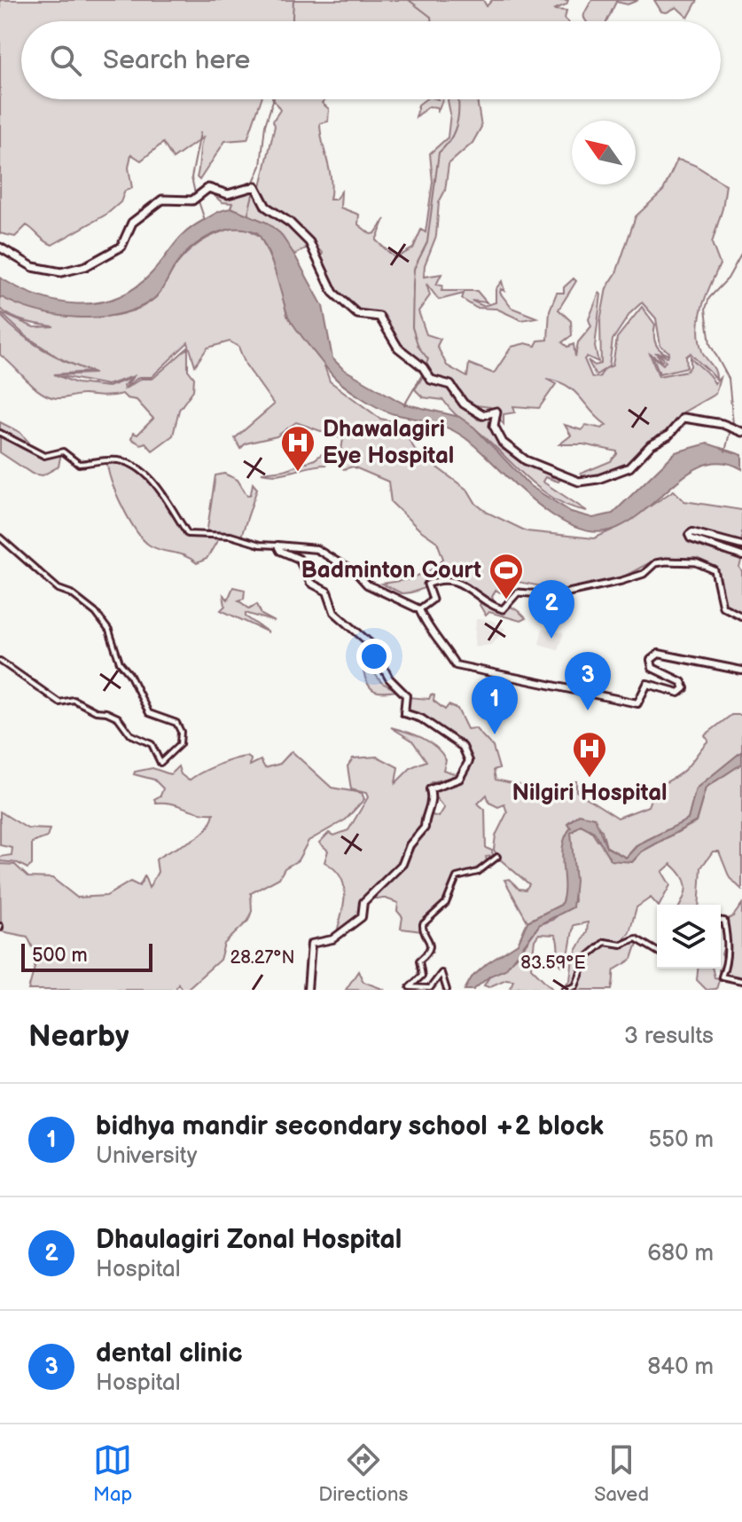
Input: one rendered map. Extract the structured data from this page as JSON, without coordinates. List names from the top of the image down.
{
  "places": {
    "hospital": ["Dhawalagiri Eye Hospital", "Nilgiri Hospital"],
    "sports": ["Badminton Court"]
  },
  "scale_bar": "500 m",
  "north": "top left",
  "page": {
    "search": "Search here",
    "pins": ["2", "3", "1"],
    "scale": "500 m",
    "heading": ["Nearby", "3 results"],
    "list": [
      {
        "mark": "1",
        "name": "bidhya mandir secondary school +2 block",
        "note": "University",
        "value": "550 m"
      },
      {
        "mark": "2",
        "name": "Dhaulagiri Zonal Hospital",
        "note": "Hospital",
        "value": "680 m"
      },
      {
        "mark": "3",
        "name": "dental clinic",
        "note": "Hospital",
        "value": "840 m"
      }
    ],
    "nav": ["Map", "Directions", "Saved"]
  },
  "coordinates": ["28.27°N", "83.59°E"]
}
